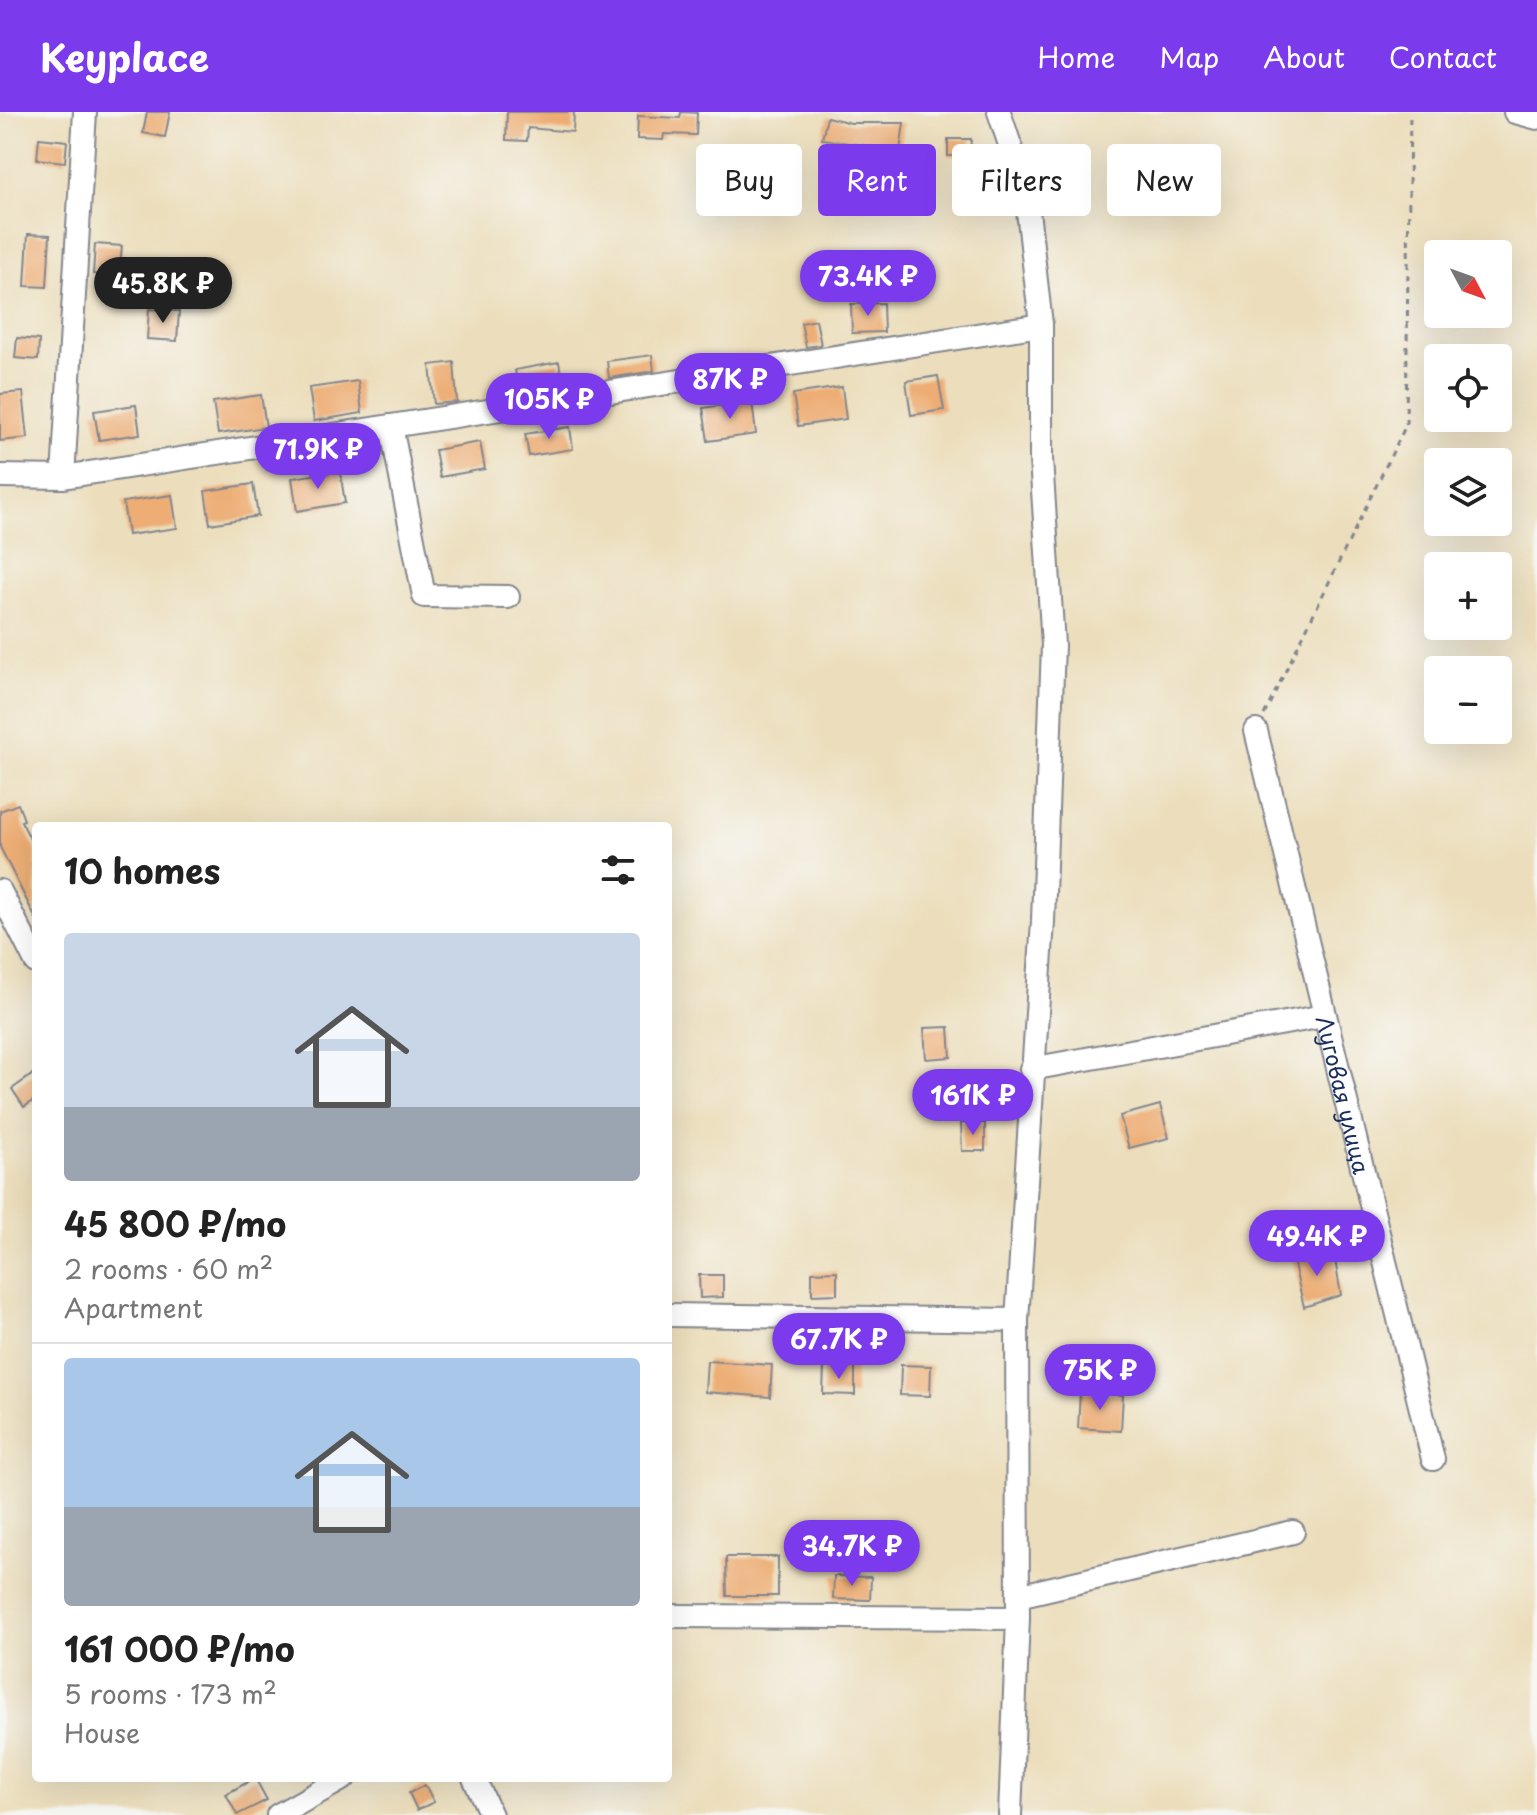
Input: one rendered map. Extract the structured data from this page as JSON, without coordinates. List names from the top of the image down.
{
  "streets": {
    "street": ["Луговая улица"]
  },
  "north": "bottom right",
  "page": {
    "header": "Keyplace",
    "nav": [
      "Home",
      "Map",
      "About",
      "Contact"
    ],
    "chip": [
      "Buy",
      "Rent",
      "Filters",
      "New"
    ],
    "map_buttons": ["+", "−"],
    "price": [
      "73.4K ₽",
      "45.8K ₽",
      "87K ₽",
      "105K ₽",
      "71.9K ₽",
      "161K ₽",
      "49.4K ₽",
      "67.7K ₽",
      "75K ₽",
      "34.7K ₽"
    ],
    "heading": "10 homes",
    "list": [
      {
        "name": "45 800 ₽/mo",
        "note": "2 rooms · 60 m² · Apartment"
      },
      {
        "name": "161 000 ₽/mo",
        "note": "5 rooms · 173 m² · House"
      }
    ]
  }
}
